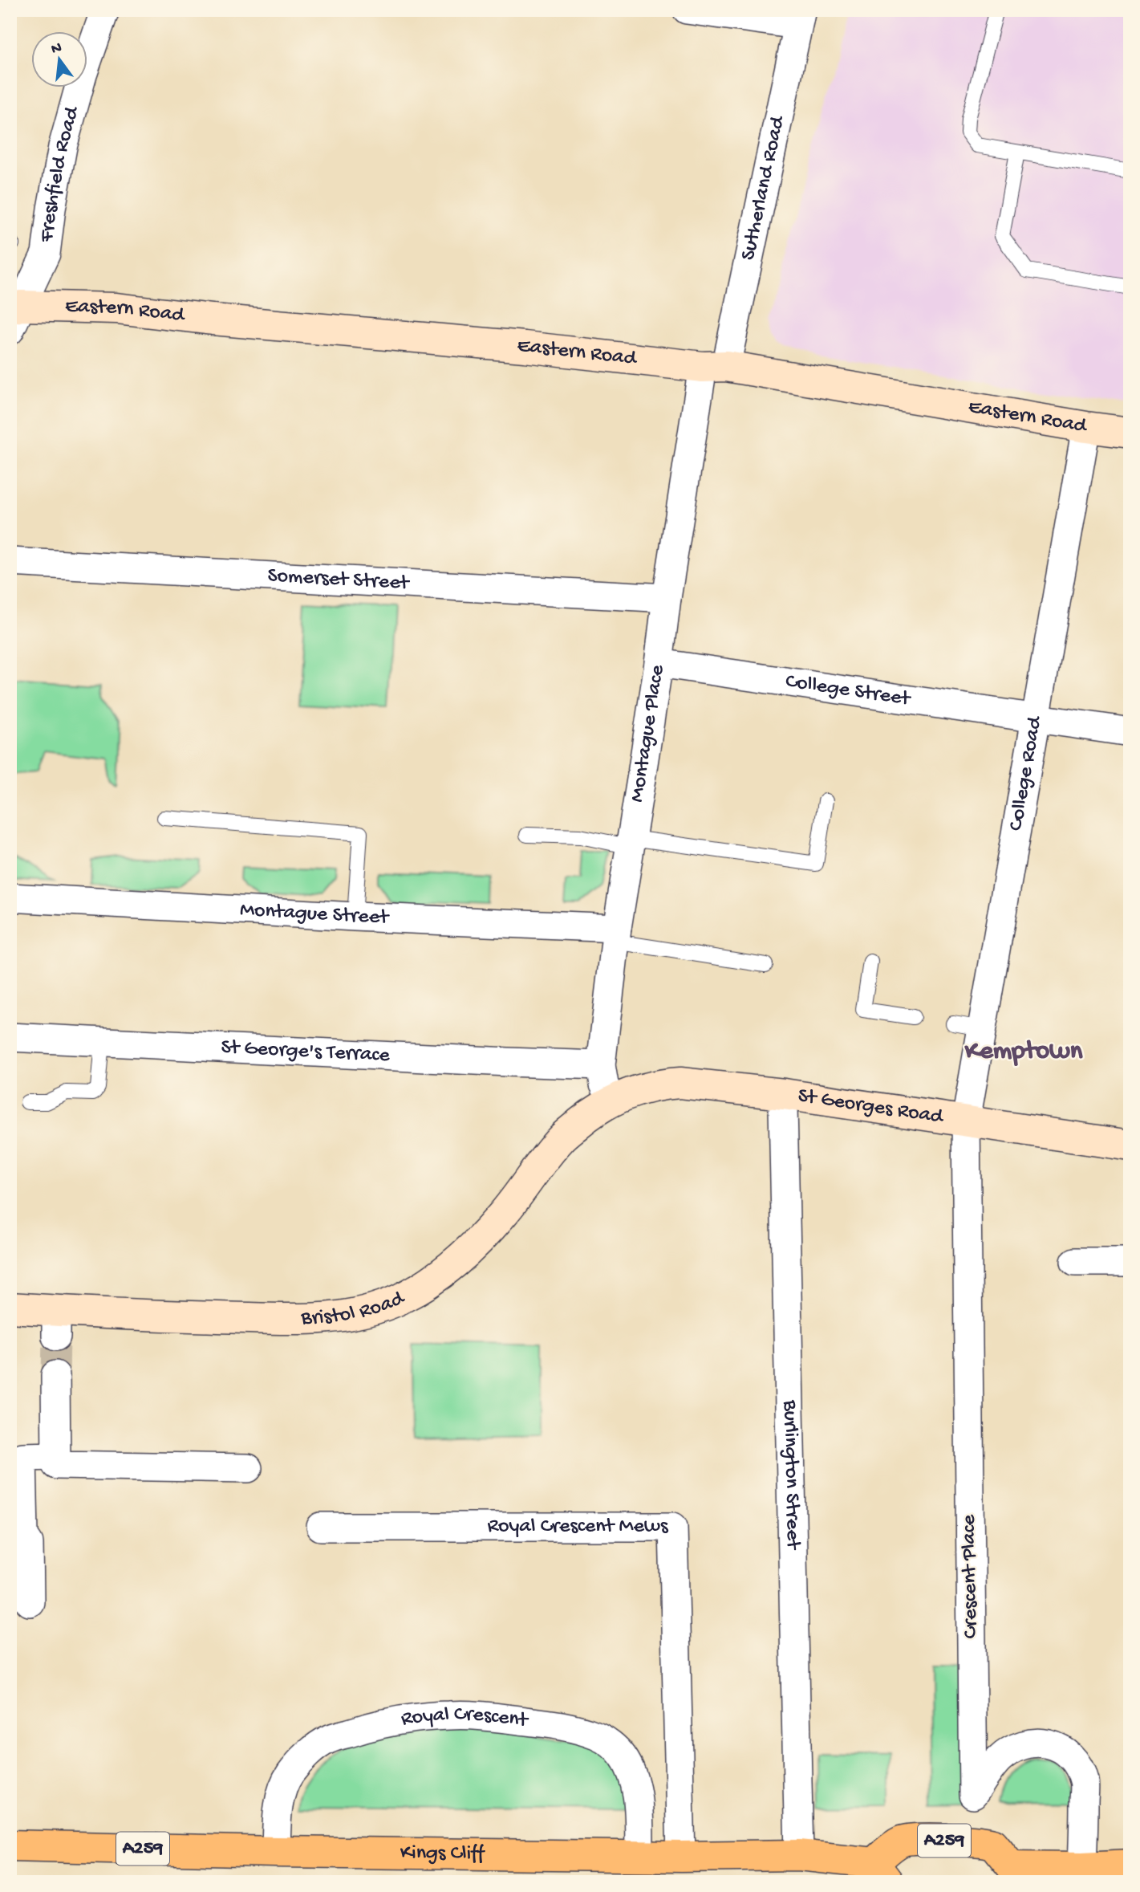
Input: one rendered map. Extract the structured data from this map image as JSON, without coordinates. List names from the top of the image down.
{
  "streets": {
    "main road": [
      "Eastern Road",
      "St Georges Road",
      "Bristol Road",
      "A259",
      "Kings Cliff"
    ],
    "street": [
      "Freshfield Road",
      "Sutherland Road",
      "Somerset Street",
      "College Street",
      "Montague Place",
      "College Road",
      "Montague Street",
      "St George's Terrace",
      "Burlington Street",
      "Royal Crescent Mews",
      "Crescent Place",
      "Royal Crescent"
    ]
  },
  "crossings": [
    ["Freshfield Road", "Eastern Road"],
    ["Sutherland Road", "Eastern Road"],
    ["Sutherland Road", "Montague Place"],
    ["Eastern Road", "Montague Place"],
    ["Eastern Road", "College Road"],
    ["Somerset Street", "Montague Place"],
    ["College Street", "Montague Place"],
    ["College Street", "College Road"],
    ["Montague Place", "Montague Street"],
    ["Montague Place", "St George's Terrace"],
    ["Montague Place", "St Georges Road"],
    ["Montague Place", "Bristol Road"],
    ["College Road", "St Georges Road"],
    ["College Road", "Crescent Place"],
    ["St Georges Road", "Bristol Road"],
    ["St Georges Road", "Burlington Street"],
    ["St Georges Road", "Crescent Place"],
    ["Burlington Street", "Kings Cliff"],
    ["Royal Crescent Mews", "Kings Cliff"],
    ["Crescent Place", "Kings Cliff"],
    ["Royal Crescent", "Kings Cliff"]
  ],
  "districts": ["Kemptown"],
  "north": "top"
}
